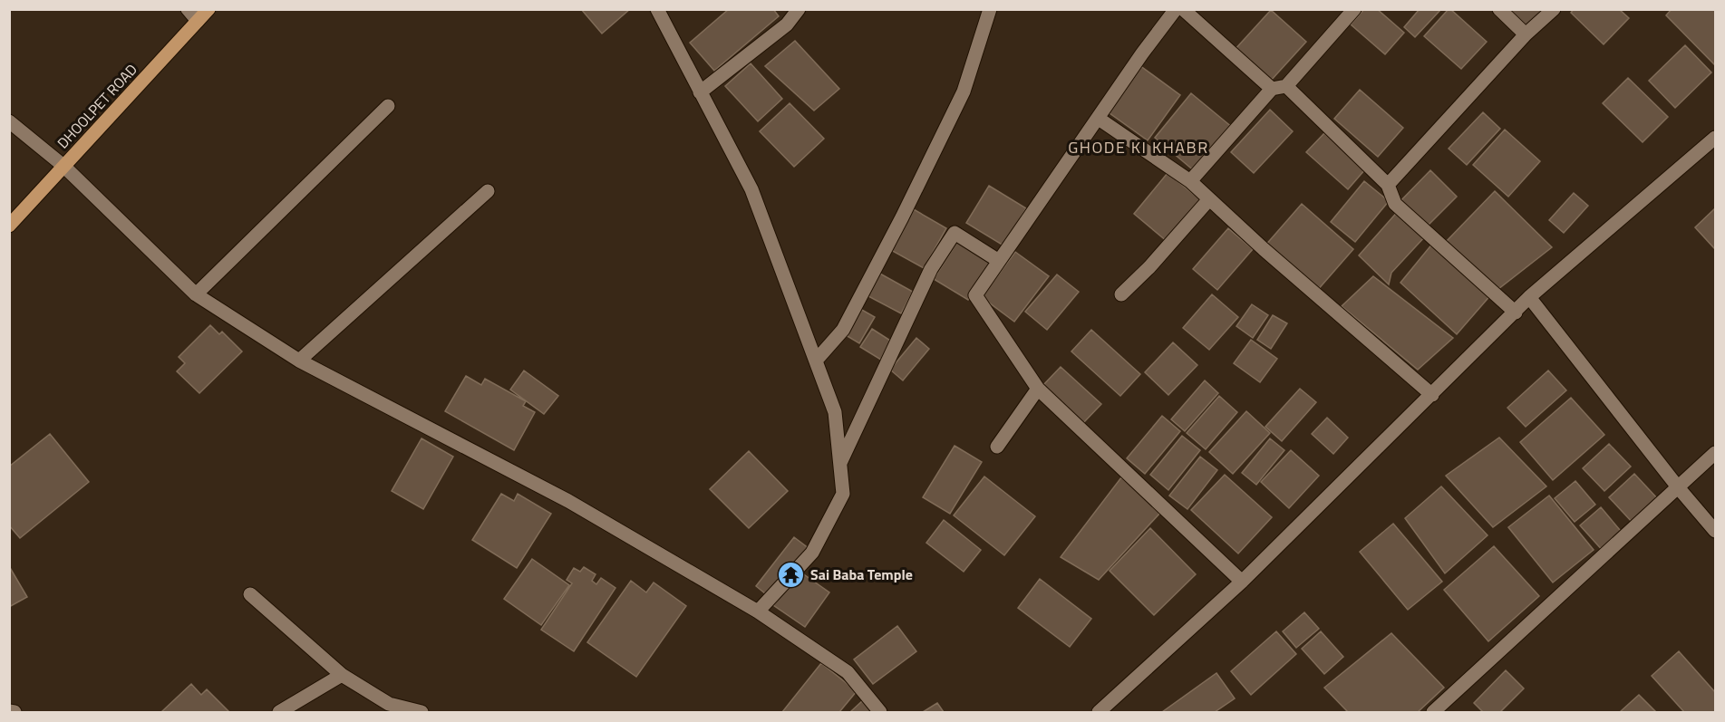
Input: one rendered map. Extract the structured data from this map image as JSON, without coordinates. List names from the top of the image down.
{
  "streets": {
    "main road": ["DHOOLPET ROAD"]
  },
  "districts": ["GHODE KI KHABR"],
  "places": {
    "temple": ["Sai Baba Temple"]
  }
}
